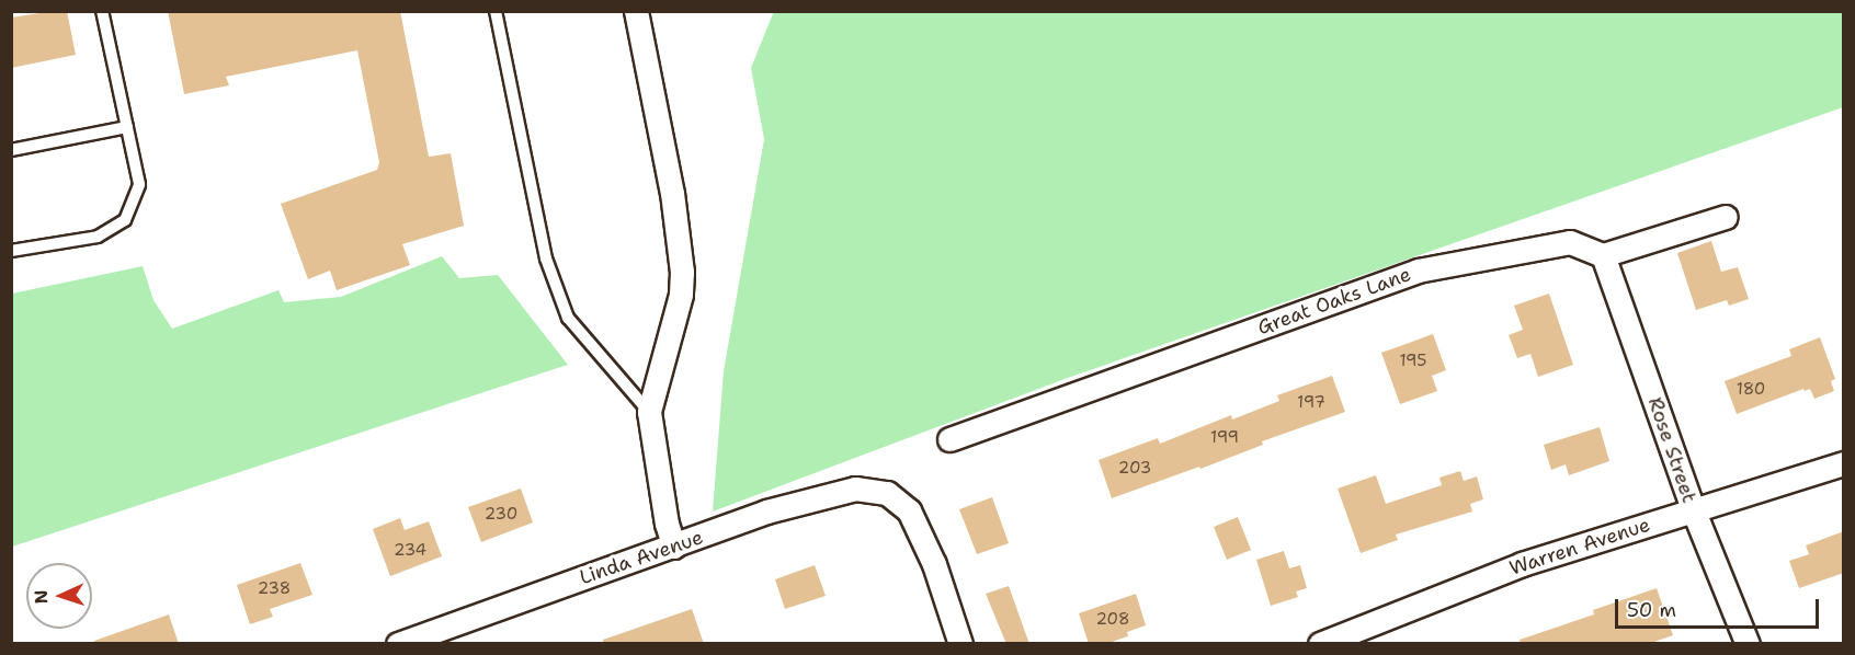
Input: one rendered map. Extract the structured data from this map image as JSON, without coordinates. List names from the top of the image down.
{
  "streets": {
    "street": [
      "Great Oaks Lane",
      "Rose Street",
      "Warren Avenue",
      "Linda Avenue"
    ]
  },
  "crossings": [
    ["Great Oaks Lane", "Rose Street"],
    ["Rose Street", "Warren Avenue"]
  ],
  "house_numbers": [
    "195",
    "180",
    "197",
    "199",
    "203",
    "230",
    "234",
    "238",
    "208"
  ],
  "scale_bar": "50 m",
  "north": "left"
}
